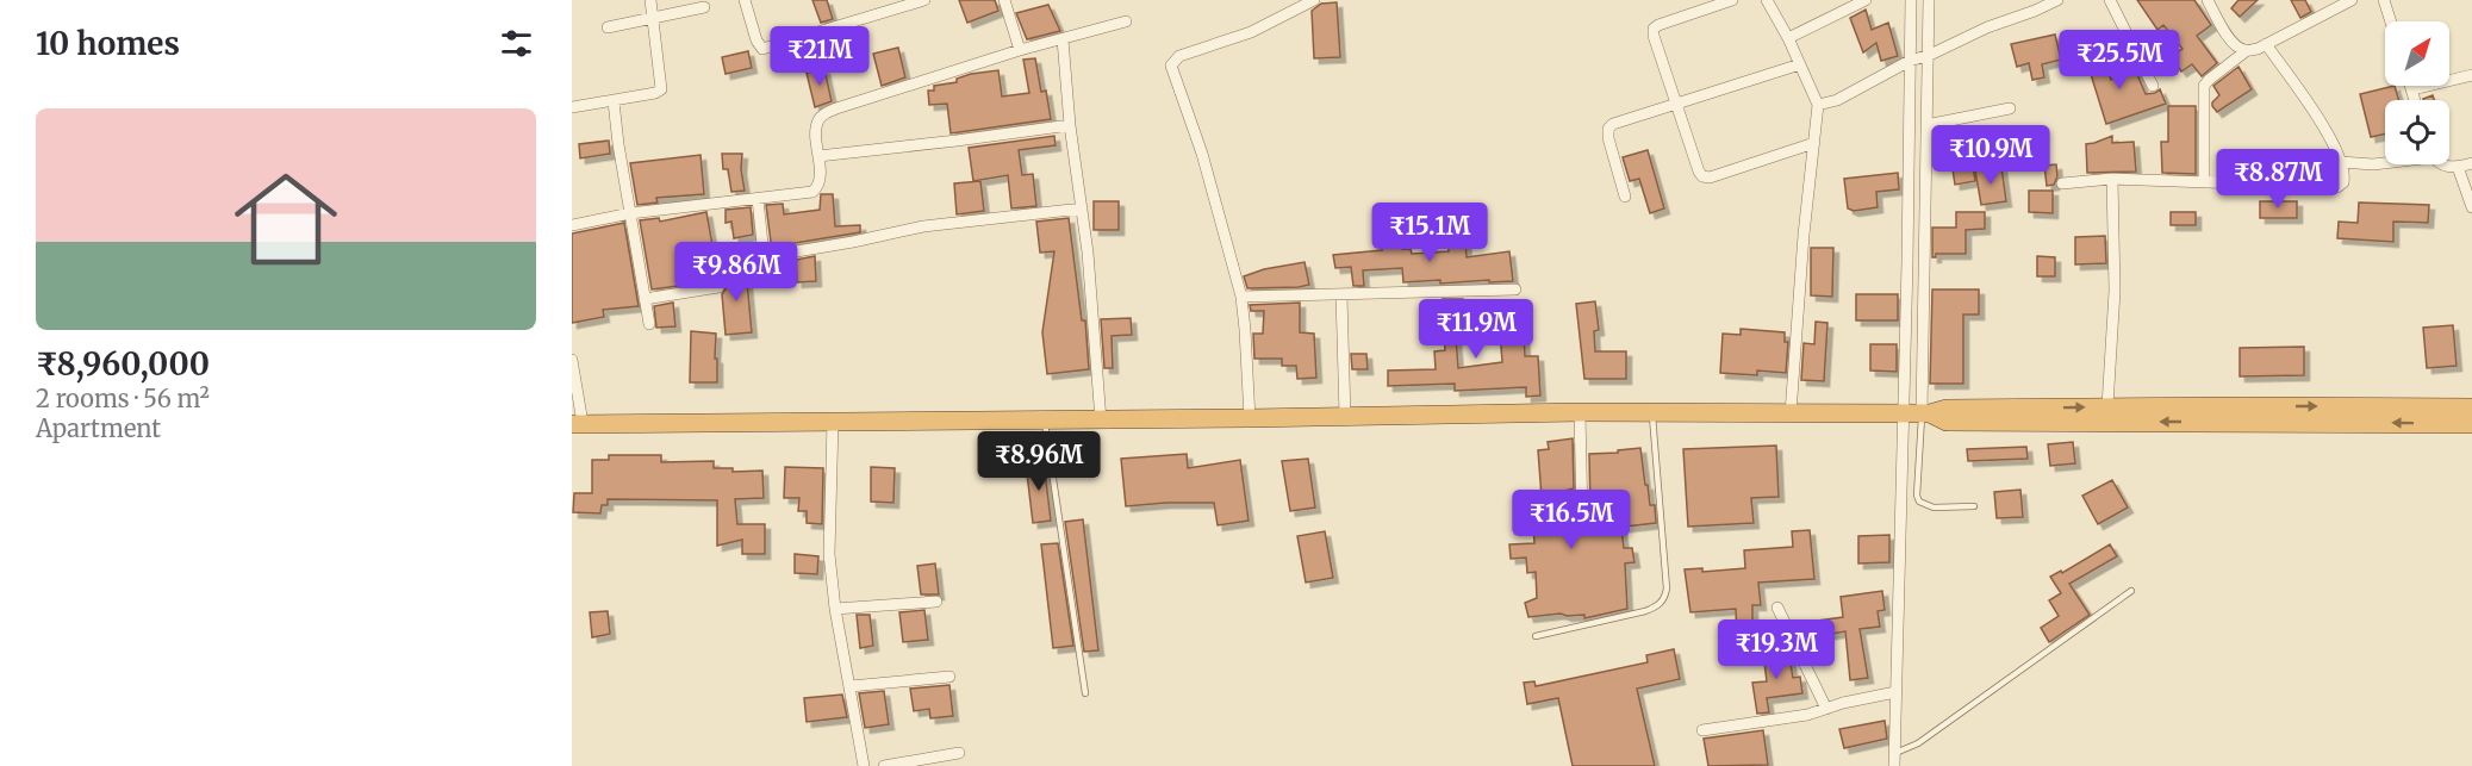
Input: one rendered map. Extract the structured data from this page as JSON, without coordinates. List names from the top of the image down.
{
  "north": "top right",
  "page": {
    "heading": "10 homes",
    "price": [
      "₹21M",
      "₹25.5M",
      "₹10.9M",
      "₹8.87M",
      "₹15.1M",
      "₹9.86M",
      "₹11.9M",
      "₹8.96M",
      "₹16.5M",
      "₹19.3M"
    ],
    "list": [
      {
        "name": "₹8,960,000",
        "note": "2 rooms · 56 m² · Apartment"
      }
    ]
  }
}
